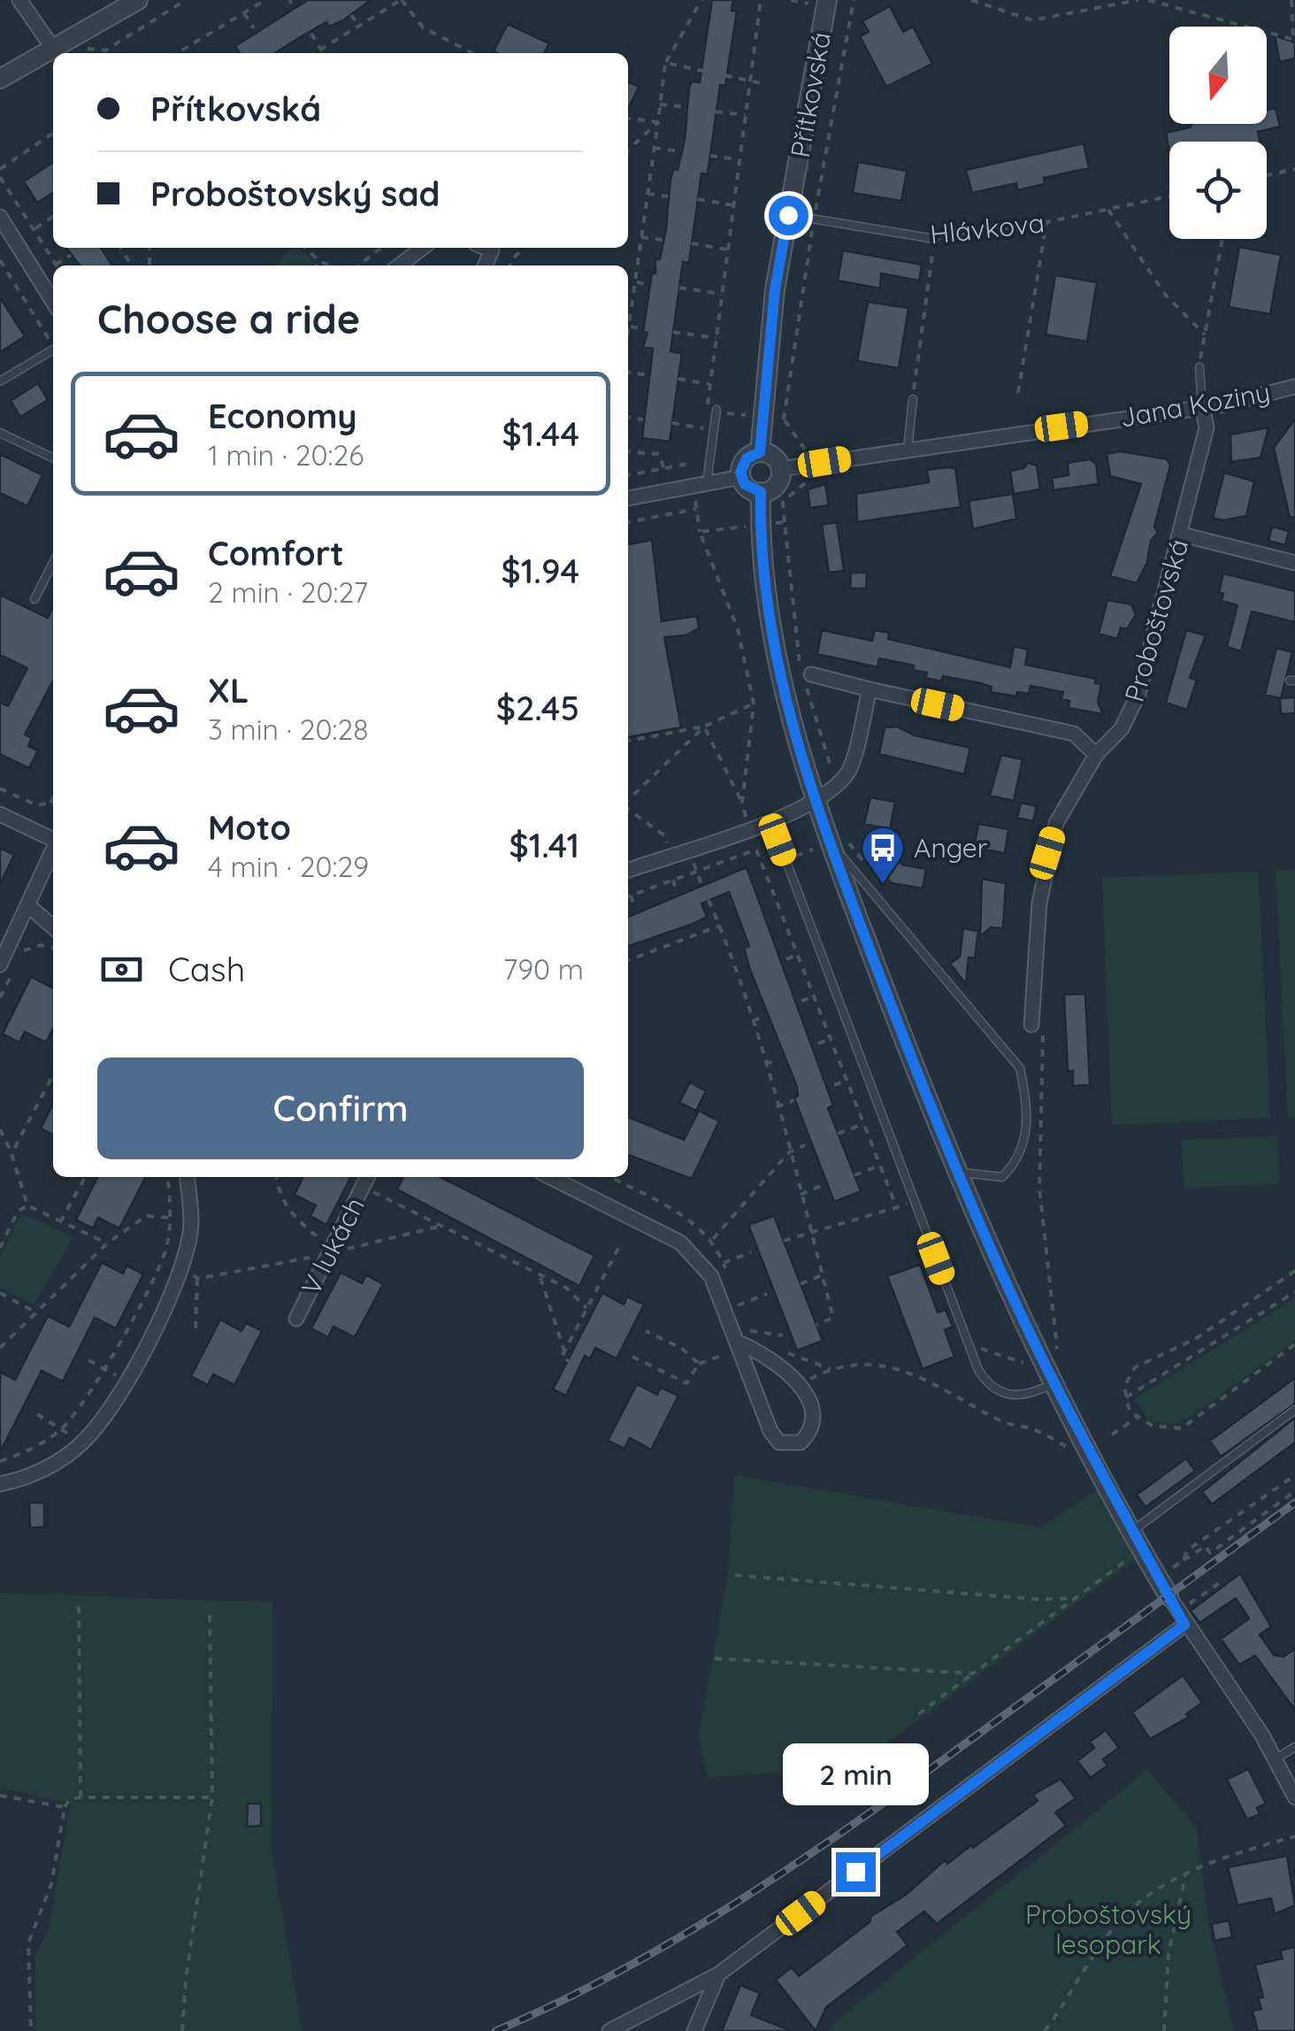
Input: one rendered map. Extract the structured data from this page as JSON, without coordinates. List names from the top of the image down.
{
  "streets": {
    "street": [
      "Přítkovská",
      "Jana Koziny",
      "Proboštovská",
      "V lukách"
    ],
    "lane": ["Hlávkova"]
  },
  "crossings": [
    ["Přítkovská", "Hlávkova"],
    ["Přítkovská", "Jana Koziny"],
    ["Jana Koziny", "Proboštovská"]
  ],
  "parks": ["Proboštovský lesopark"],
  "places": {
    "bus stop": ["Anger"]
  },
  "north": "bottom",
  "page": {
    "banner": ["Přítkovská", "Proboštovský sad"],
    "heading": "Choose a ride",
    "list": [
      {
        "name": "Economy",
        "note": "1 min · 20:26",
        "value": "$1.44"
      },
      {
        "name": "Comfort",
        "note": "2 min · 20:27",
        "value": "$1.94"
      },
      {
        "name": "XL",
        "note": "3 min · 20:28",
        "value": "$2.45"
      },
      {
        "name": "Moto",
        "note": "4 min · 20:29",
        "value": "$1.41"
      }
    ],
    "pay": ["Cash", "790 m"],
    "buttons": "Confirm",
    "bubble": "2 min"
  }
}
